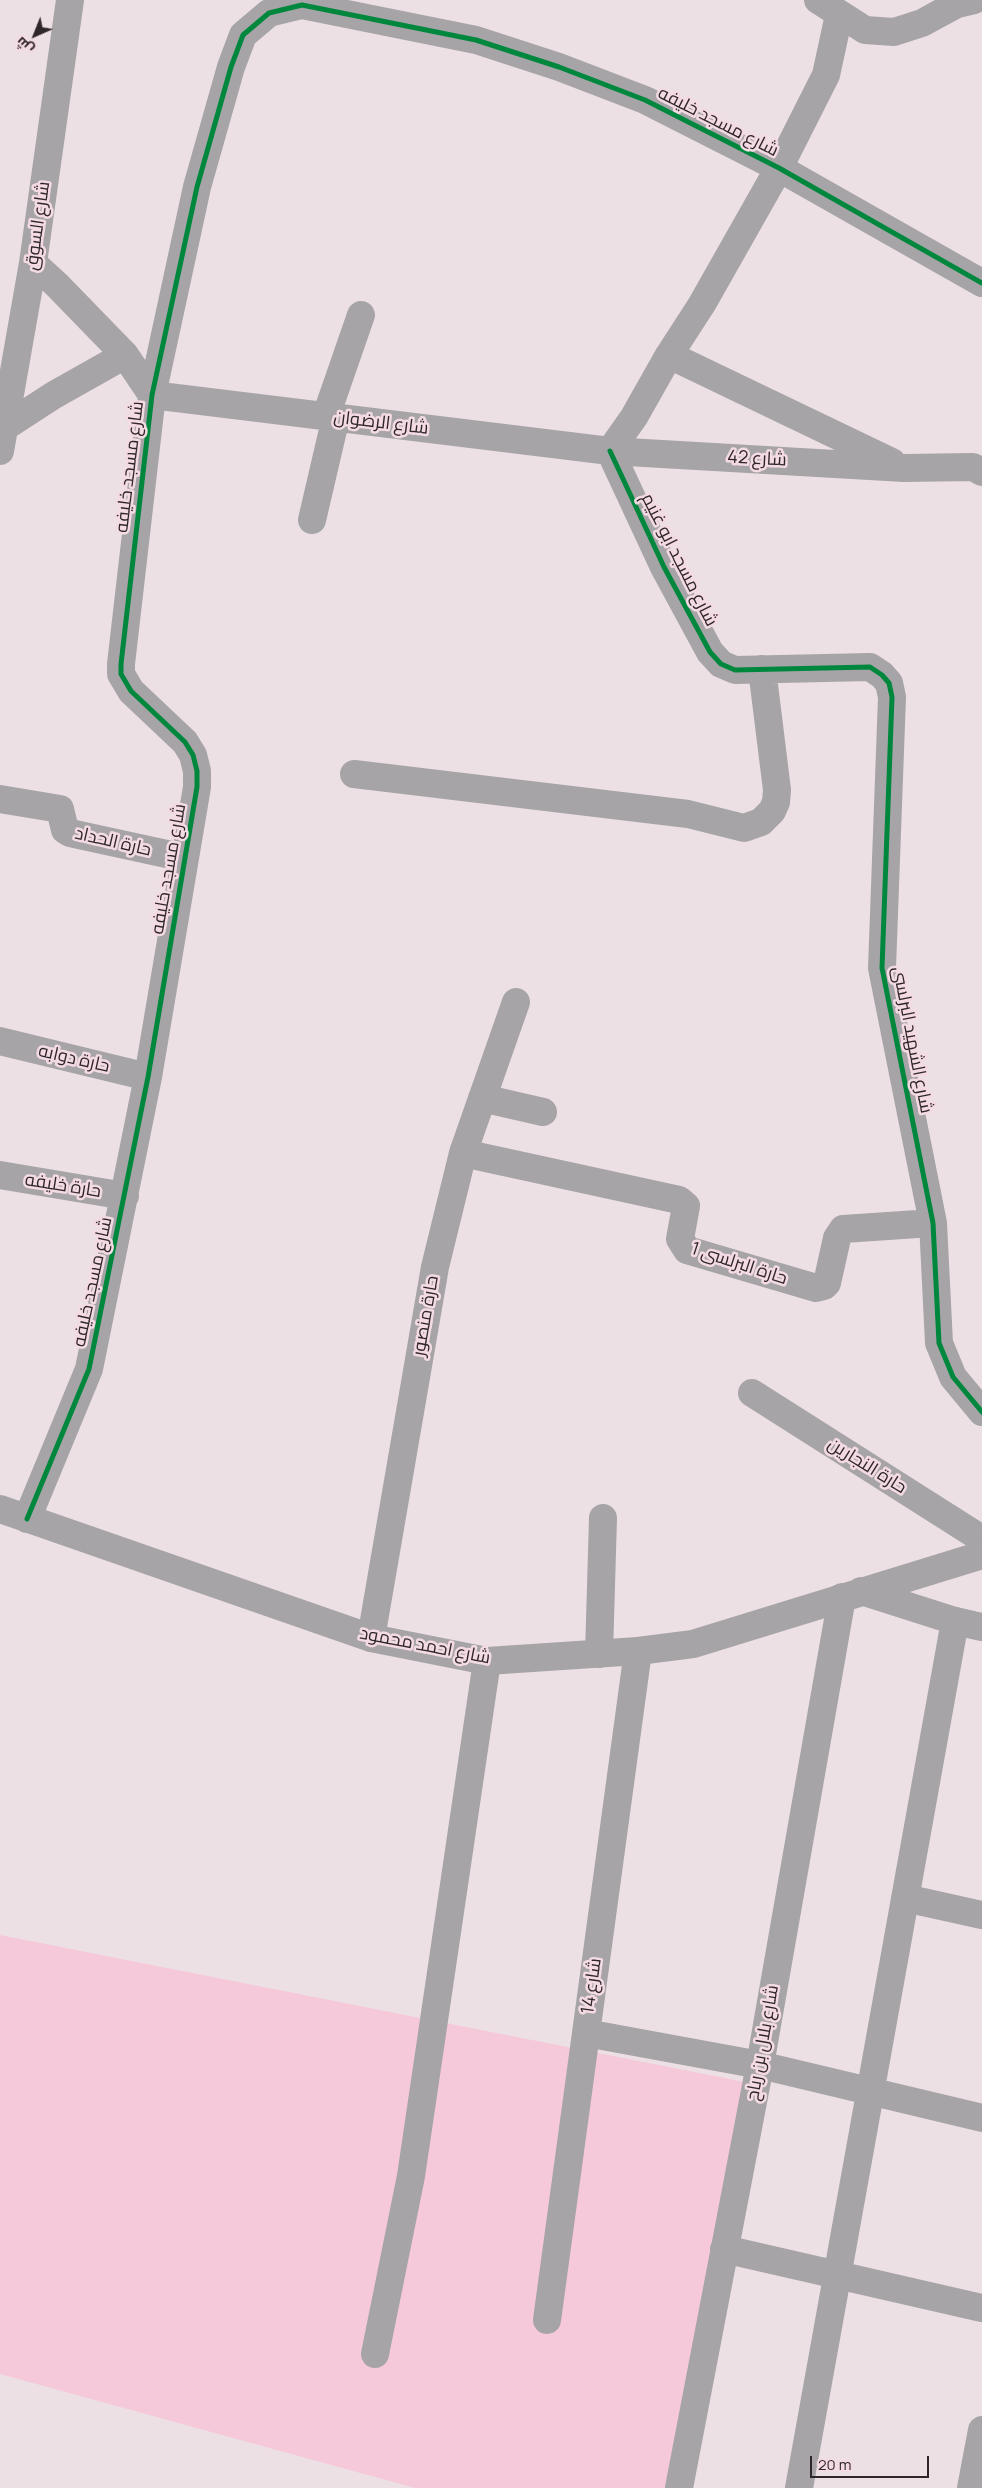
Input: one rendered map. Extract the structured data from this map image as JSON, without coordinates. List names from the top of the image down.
{
  "streets": {
    "street": [
      "شارع مسجد خليفه",
      "شارع السوق",
      "شارع الرضوان",
      "شارع 42",
      "شارع مسجد ابو غنيم",
      "حارة الحداد",
      "شارع الشهيد البرلسى",
      "حارة دوابه",
      "حارة خليفه",
      "حارة البرلسى 1",
      "حارة منصور",
      "حارة النجارين",
      "شارع احمد محمود",
      "شارع 14",
      "شارع بلال بن رباح"
    ]
  },
  "crossings": [
    ["شارع مسجد خليفه", "شارع الرضوان"],
    ["شارع مسجد خليفه", "حارة الحداد"],
    ["شارع مسجد خليفه", "حارة دوابه"],
    ["شارع مسجد خليفه", "حارة خليفه"],
    ["شارع مسجد خليفه", "شارع احمد محمود"],
    ["شارع الرضوان", "شارع 42"],
    ["شارع الرضوان", "شارع مسجد ابو غنيم"],
    ["شارع 42", "شارع مسجد ابو غنيم"],
    ["شارع مسجد ابو غنيم", "شارع الشهيد البرلسى"],
    ["شارع الشهيد البرلسى", "حارة البرلسى 1"],
    ["حارة البرلسى 1", "حارة منصور"],
    ["حارة منصور", "شارع احمد محمود"],
    ["شارع احمد محمود", "شارع 14"],
    ["شارع احمد محمود", "شارع بلال بن رباح"]
  ],
  "scale_bar": "20 m",
  "north": "bottom left"
}
